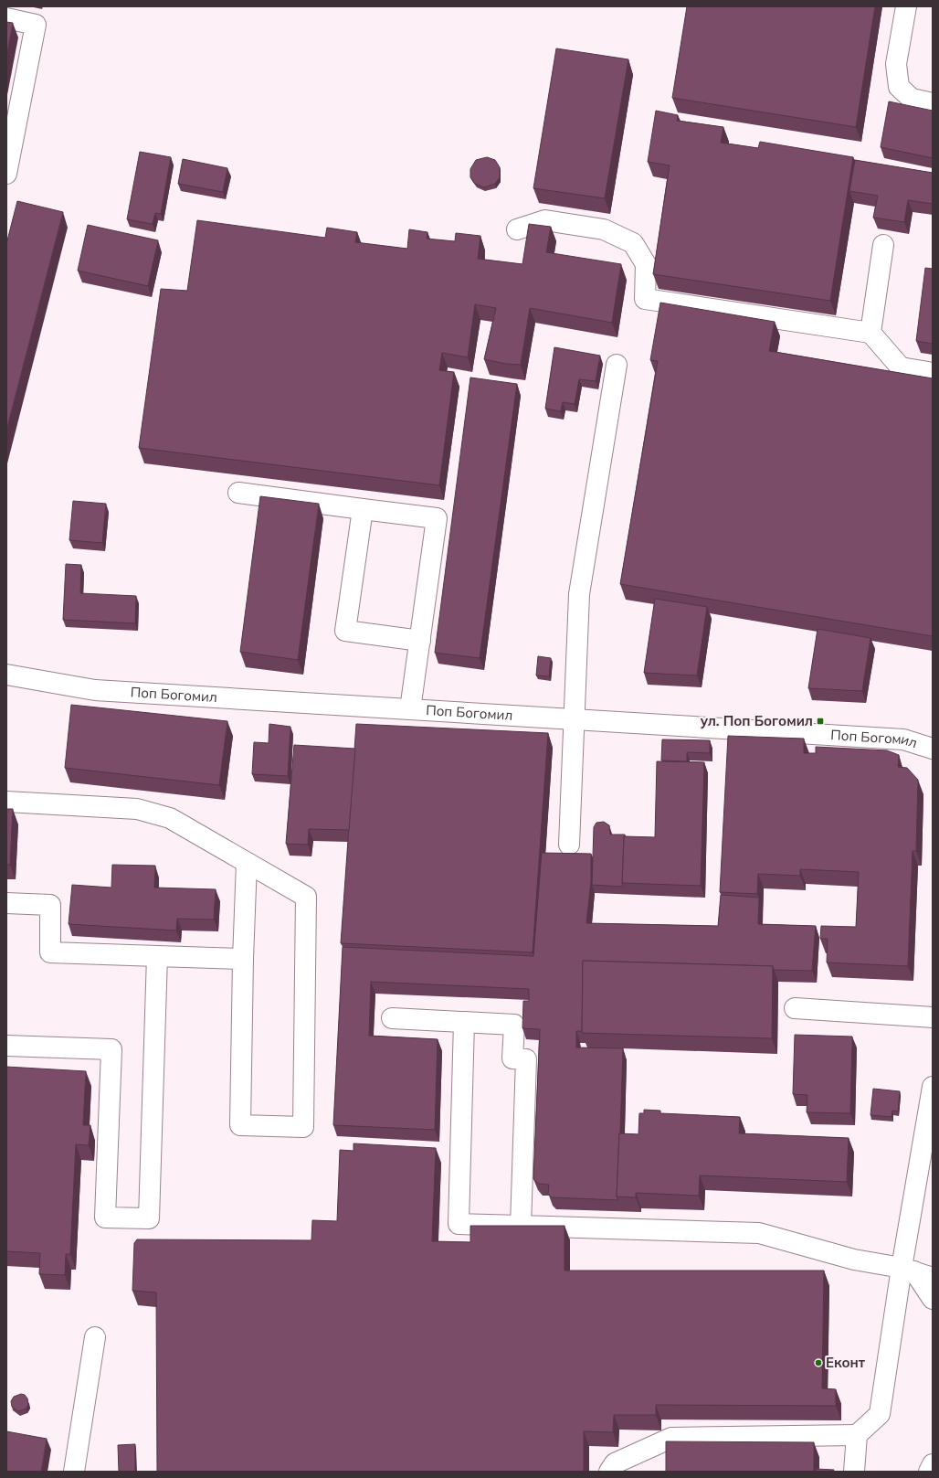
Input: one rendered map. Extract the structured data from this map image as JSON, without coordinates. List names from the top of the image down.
{
  "streets": {
    "street": ["Поп Богомил"]
  },
  "places": {
    "transit": ["ул. Поп Богомил"],
    "other": ["Еконт"]
  }
}
